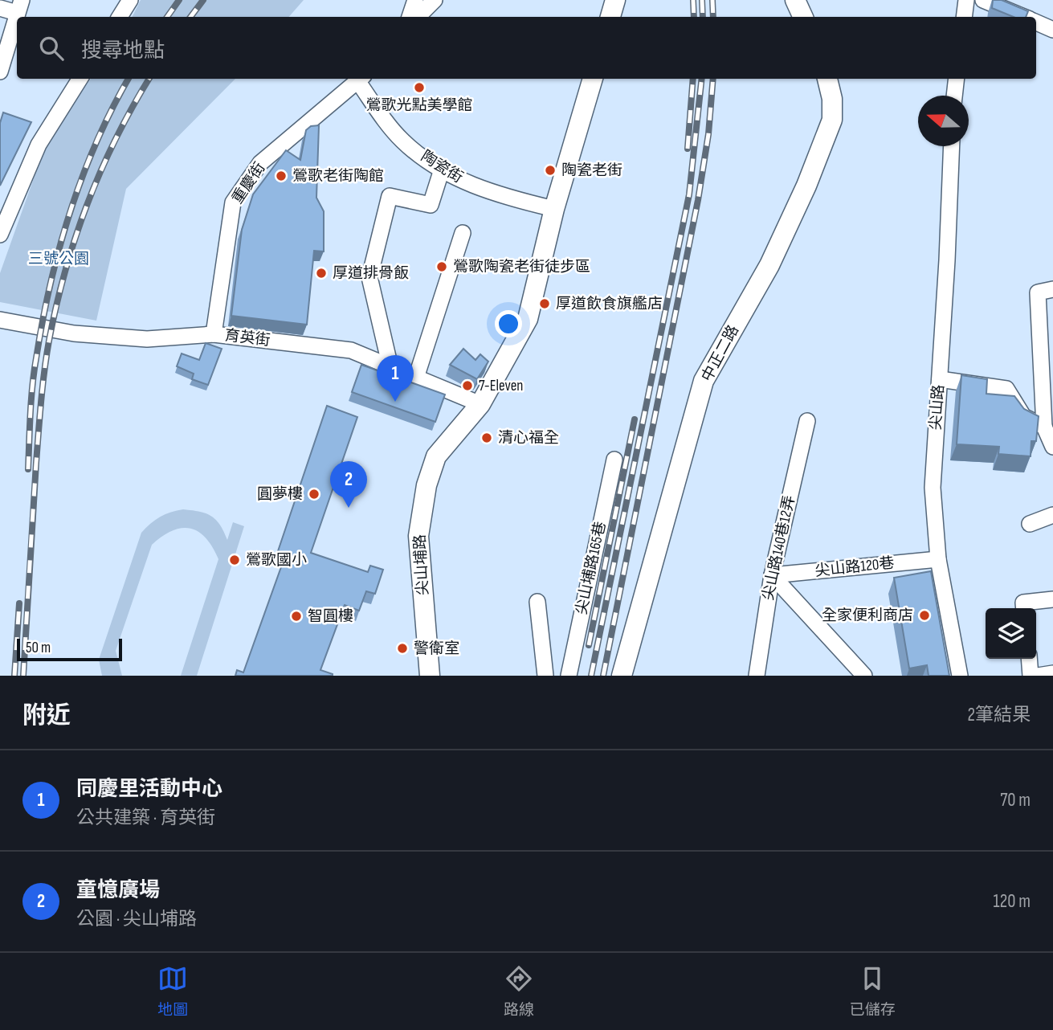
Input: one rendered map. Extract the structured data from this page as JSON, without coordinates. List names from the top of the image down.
{
  "streets": {
    "main road": ["中正二路", "尖山埔路"],
    "street": [
      "陶瓷街",
      "重慶街",
      "育英街",
      "尖山路",
      "尖山路140巷12弄",
      "尖山路120巷",
      "尖山埔路165巷"
    ]
  },
  "crossings": [
    ["陶瓷街", "重慶街"],
    ["陶瓷街", "尖山埔路"],
    ["重慶街", "育英街"],
    ["育英街", "尖山埔路"],
    ["尖山路", "尖山路120巷"],
    ["尖山路140巷12弄", "尖山路120巷"]
  ],
  "parks": ["三號公園"],
  "places": [
    "鶯歌光點美學館",
    "陶瓷老街",
    "鶯歌老街陶館",
    "鶯歌陶瓷老街徒步區",
    "厚道排骨飯",
    "厚道飲食旗艦店",
    "7-Eleven",
    "清心福全",
    "圓夢樓",
    "鶯歌國小",
    "全家便利商店",
    "智圓樓",
    "警衛室"
  ],
  "scale_bar": "50 m",
  "north": "left",
  "page": {
    "search": "搜尋地點",
    "pins": ["1", "2"],
    "scale": "50 m",
    "heading": ["附近", "2筆結果"],
    "list": [
      {
        "mark": "1",
        "name": "同慶里活動中心",
        "note": "公共建築 · 育英街",
        "value": "70 m"
      },
      {
        "mark": "2",
        "name": "童憶廣場",
        "note": "公園 · 尖山埔路",
        "value": "120 m"
      }
    ],
    "nav": ["地圖", "路線", "已儲存"]
  }
}
